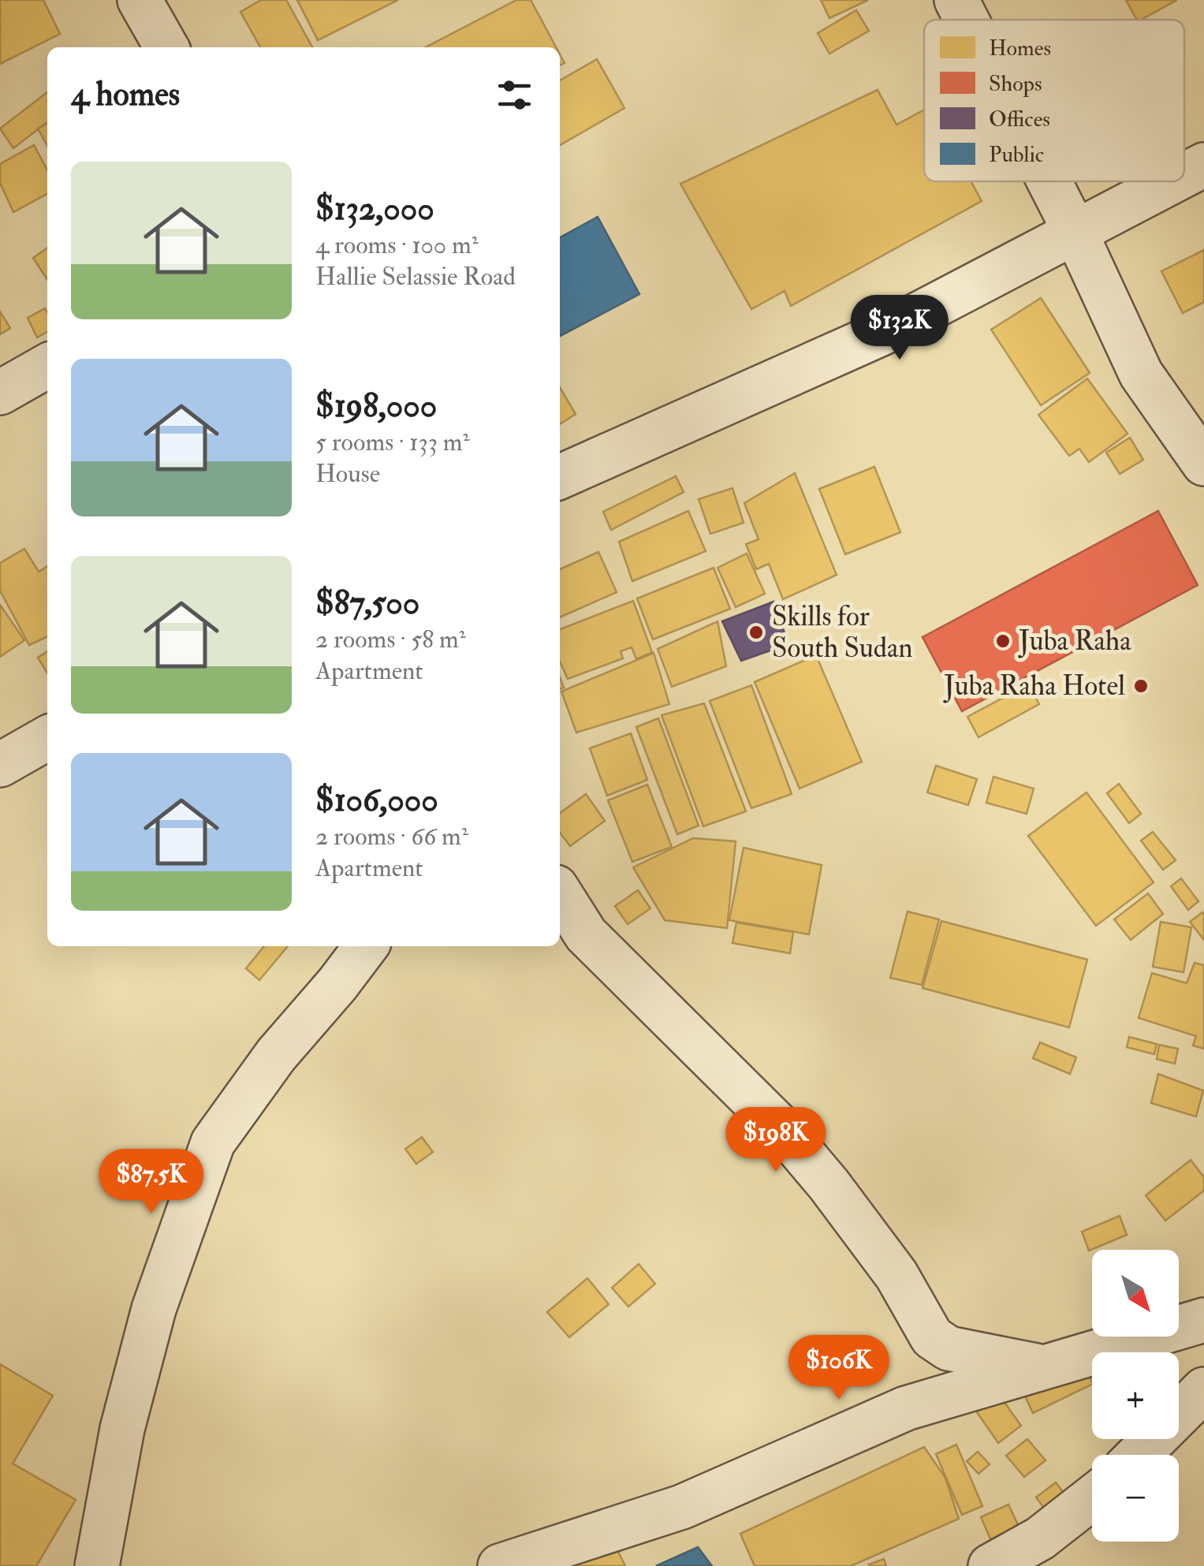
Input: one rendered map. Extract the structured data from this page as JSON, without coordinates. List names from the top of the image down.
{
  "places": ["Skills for South Sudan", "Juba Raha", "Juba Raha Hotel"],
  "legend": [
    "Homes",
    "Shops",
    "Offices",
    "Public"
  ],
  "north": "bottom right",
  "page": {
    "heading": "4 homes",
    "list": [
      {
        "name": "$132,000",
        "note": "4 rooms · 100 m² · Hallie Selassie Road"
      },
      {
        "name": "$198,000",
        "note": "5 rooms · 133 m² · House"
      },
      {
        "name": "$87,500",
        "note": "2 rooms · 58 m² · Apartment"
      },
      {
        "name": "$106,000",
        "note": "2 rooms · 66 m² · Apartment"
      }
    ],
    "price": [
      "$132K",
      "$198K",
      "$87.5K",
      "$106K"
    ],
    "map_buttons": ["+", "−"]
  }
}
